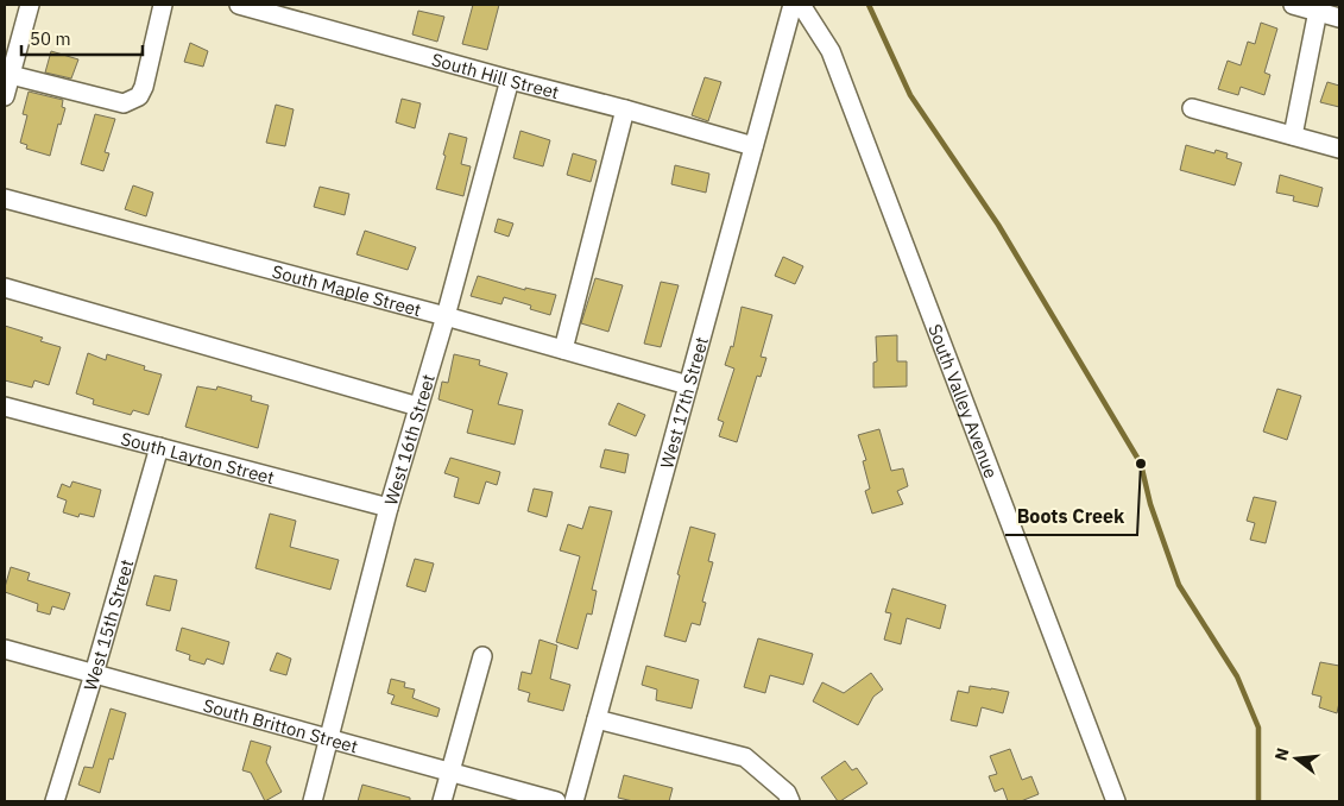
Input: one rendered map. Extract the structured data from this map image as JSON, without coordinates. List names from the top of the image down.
{
  "streets": {
    "street": [
      "South Hill Street",
      "South Maple Street",
      "South Valley Avenue",
      "West 17th Street",
      "West 16th Street",
      "South Layton Street",
      "West 15th Street",
      "South Britton Street"
    ]
  },
  "crossings": [
    ["South Hill Street", "West 17th Street"],
    ["South Hill Street", "West 16th Street"],
    ["South Maple Street", "West 17th Street"],
    ["South Maple Street", "West 16th Street"],
    ["West 16th Street", "South Layton Street"],
    ["West 16th Street", "South Britton Street"],
    ["South Layton Street", "West 15th Street"],
    ["West 15th Street", "South Britton Street"]
  ],
  "places": ["Boots Creek"],
  "scale_bar": "50 m",
  "north": "left"
}
